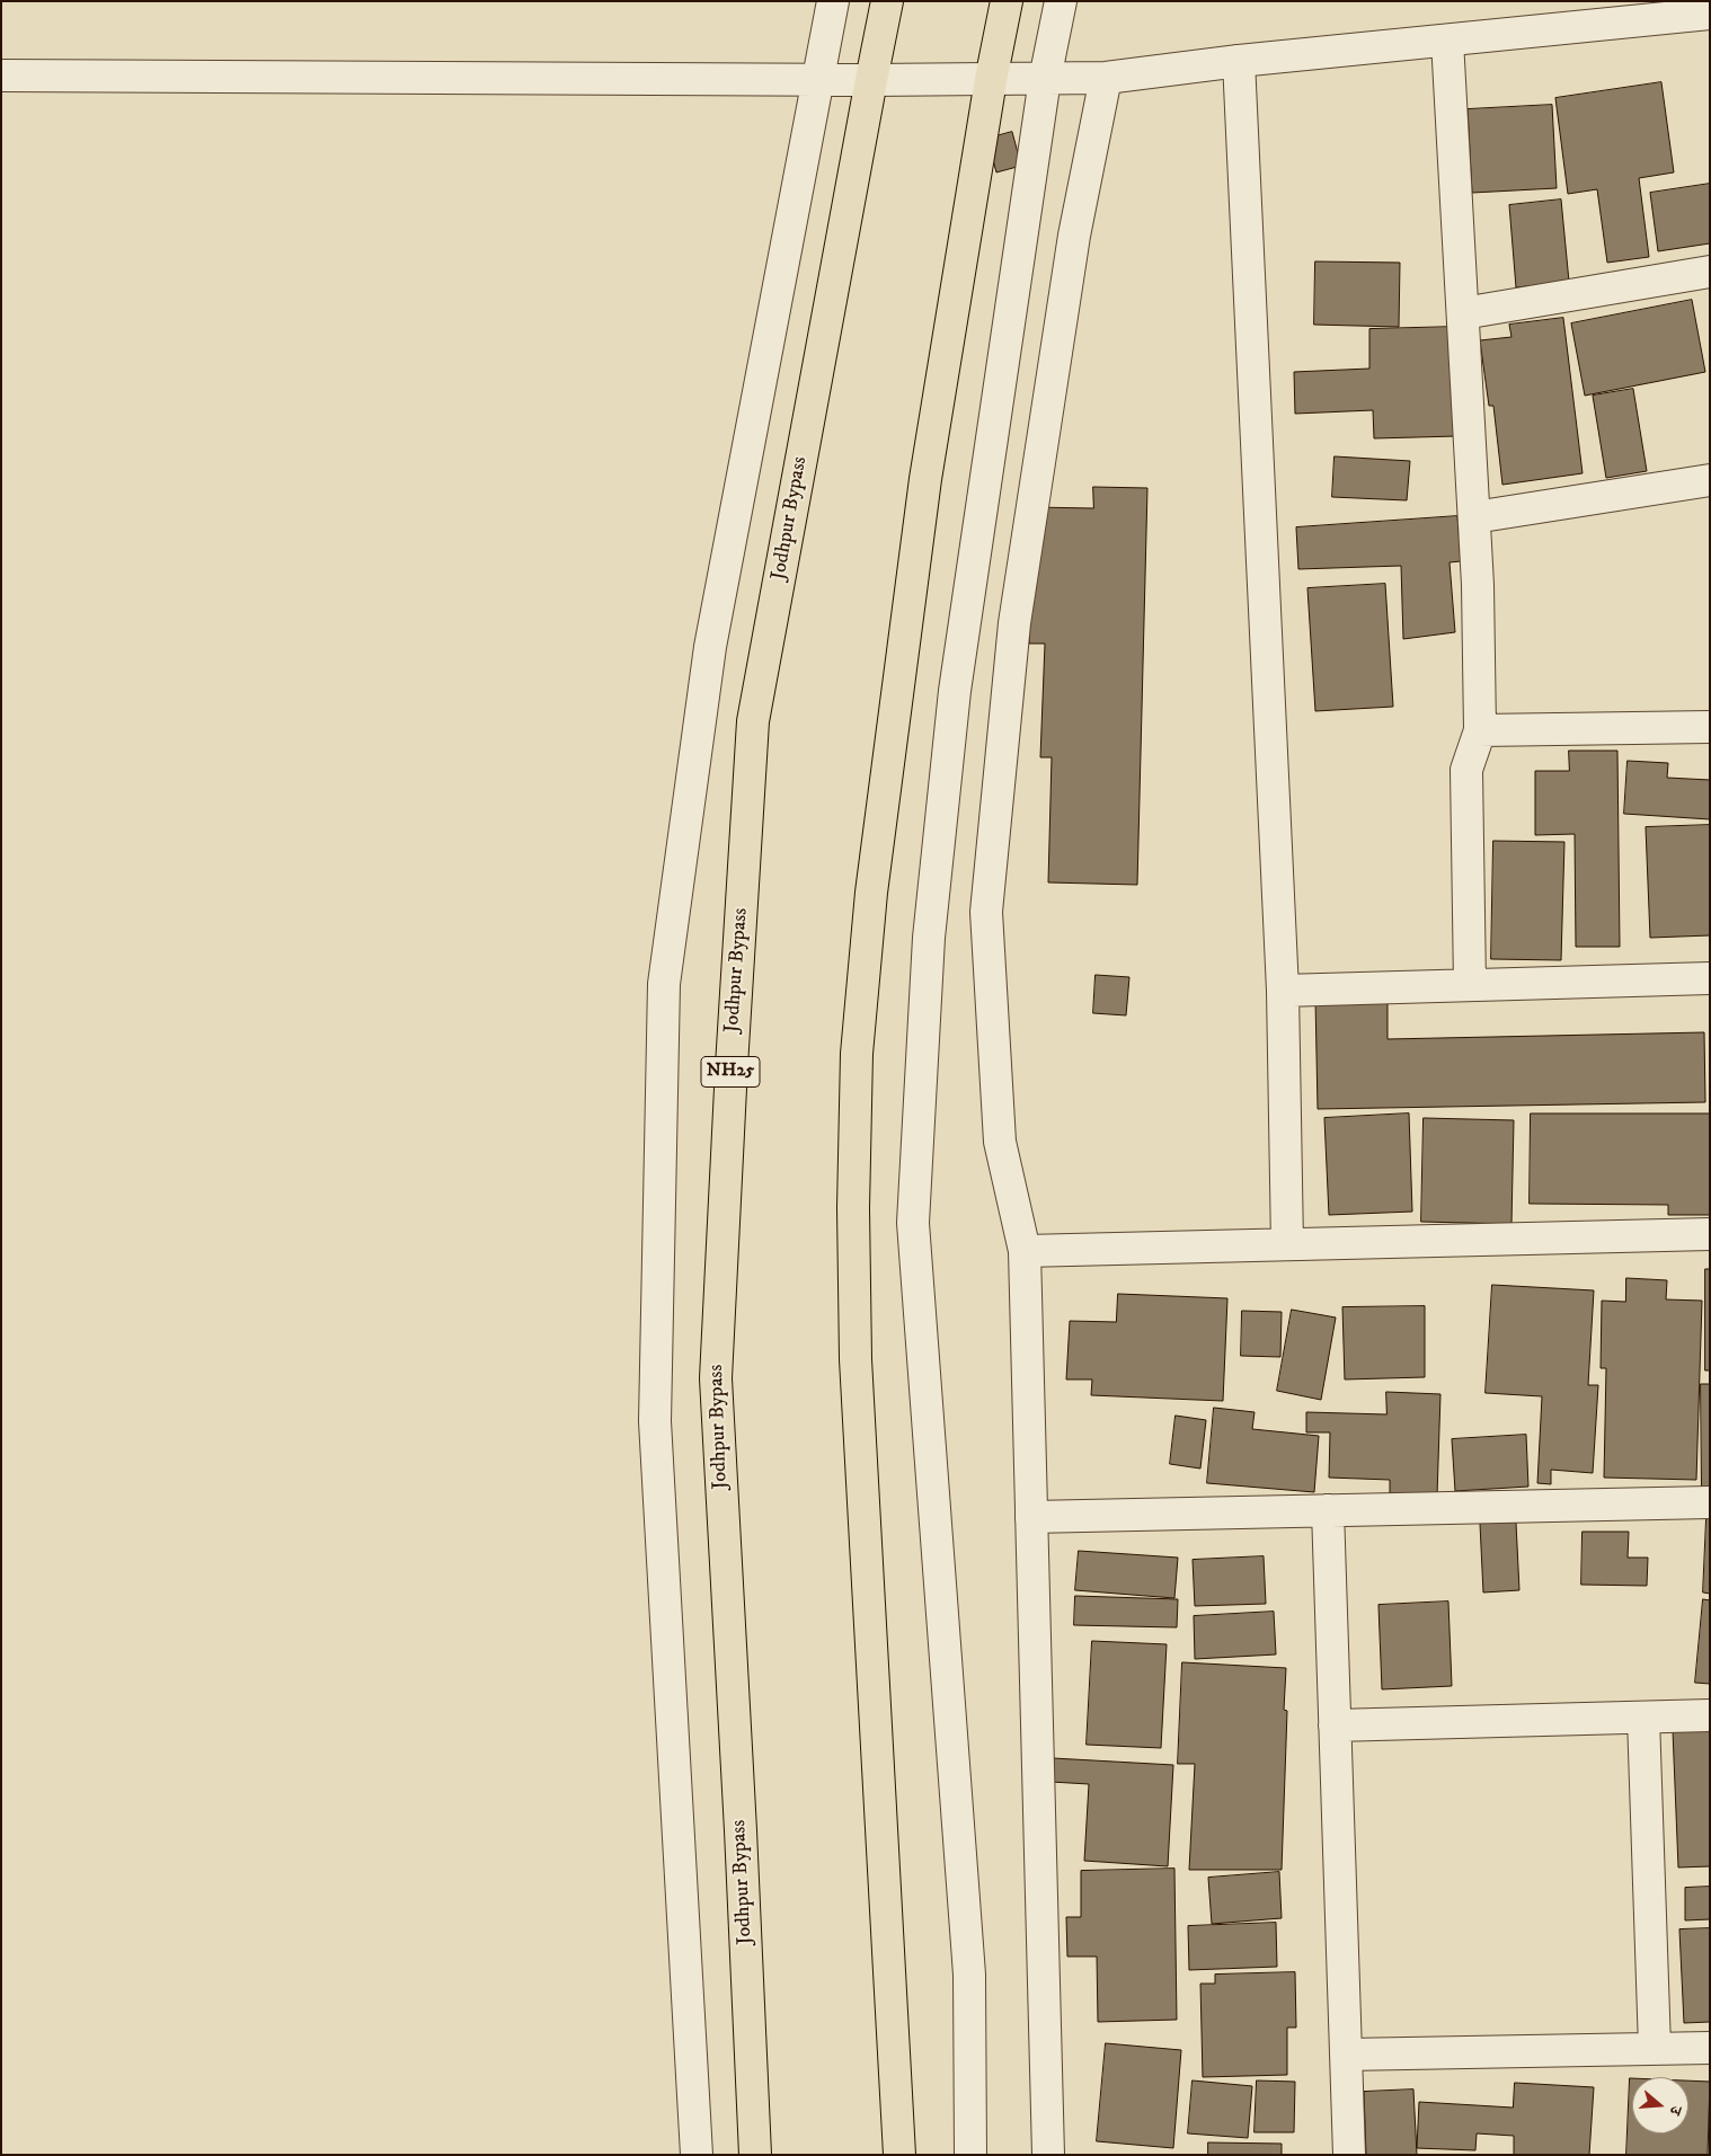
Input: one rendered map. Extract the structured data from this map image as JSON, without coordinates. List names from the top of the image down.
{
  "streets": {
    "highway": ["Jodhpur Bypass", "NH25"]
  },
  "north": "right"
}
